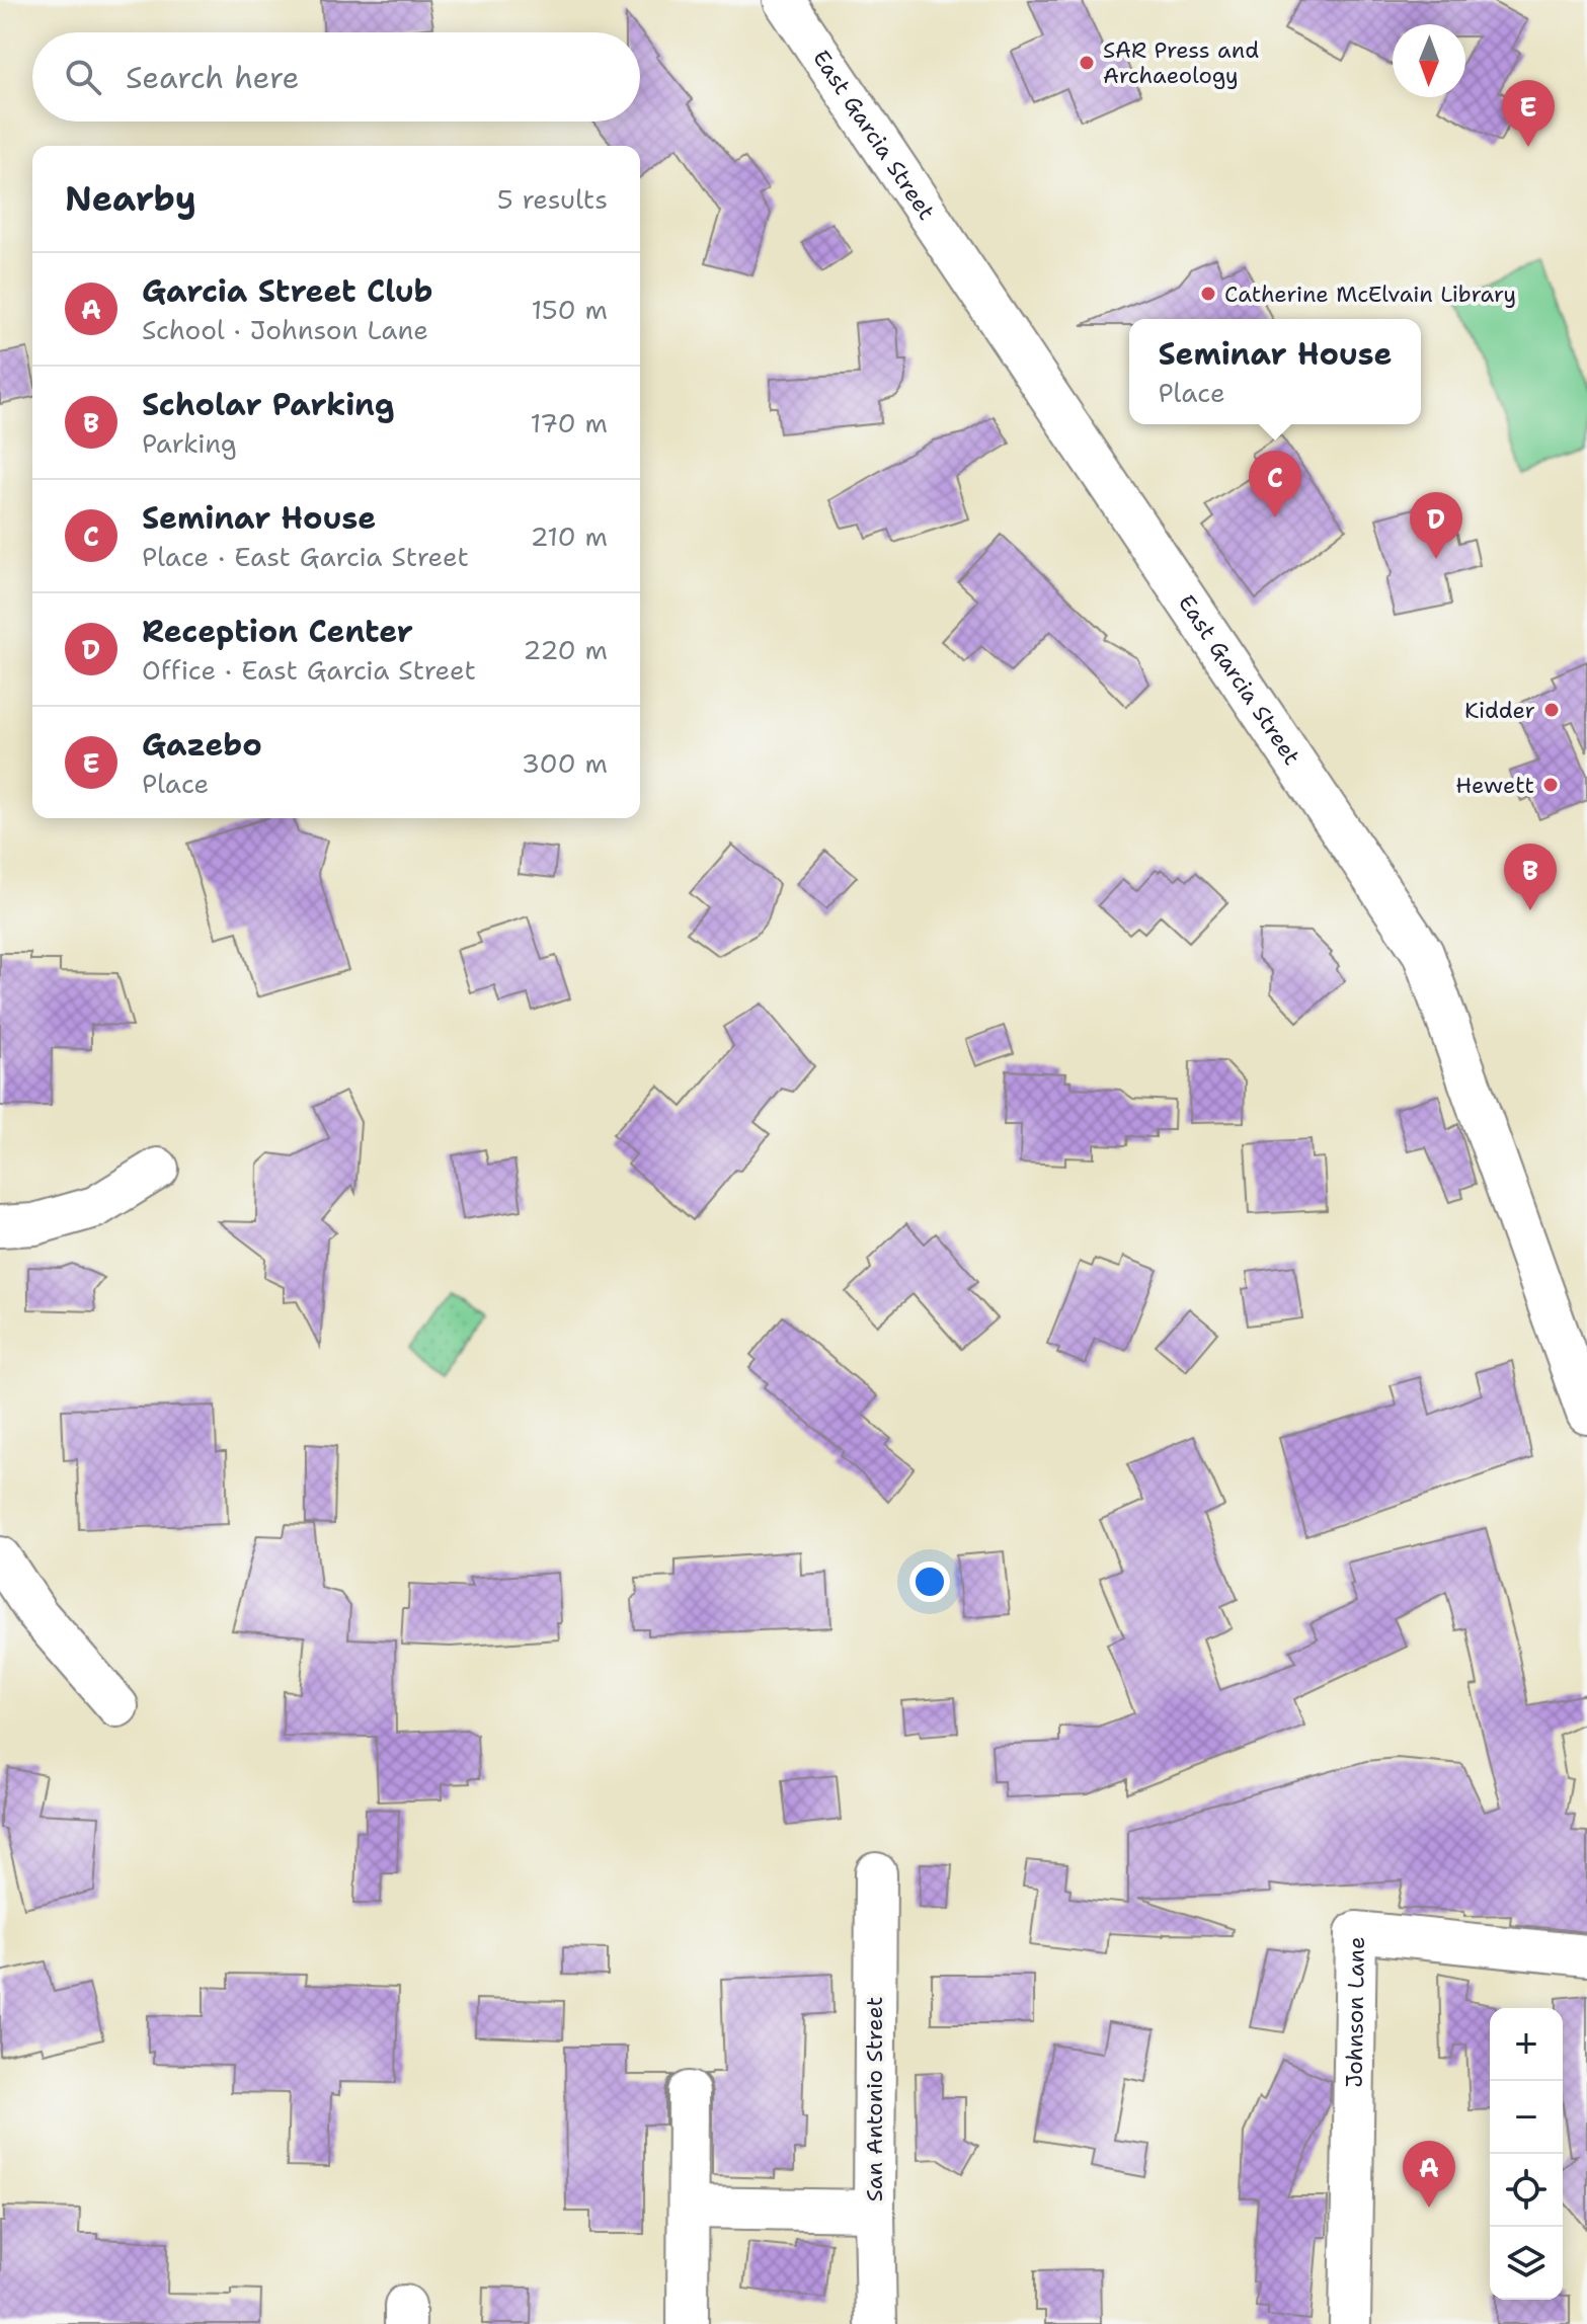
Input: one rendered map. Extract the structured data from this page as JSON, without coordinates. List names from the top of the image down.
{
  "streets": {
    "street": ["East Garcia Street", "Johnson Lane", "San Antonio Street"]
  },
  "places": [
    "SAR Press and Archaeology",
    "Catherine McElvain Library",
    "Kidder",
    "Hewett"
  ],
  "north": "bottom",
  "page": {
    "search": "Search here",
    "pins": [
      "E",
      "C",
      "D",
      "B",
      "A"
    ],
    "heading": ["Nearby", "5 results"],
    "list": [
      {
        "mark": "A",
        "name": "Garcia Street Club",
        "note": "School · Johnson Lane",
        "value": "150 m"
      },
      {
        "mark": "B",
        "name": "Scholar Parking",
        "note": "Parking",
        "value": "170 m"
      },
      {
        "mark": "C",
        "name": "Seminar House",
        "note": "Place · East Garcia Street",
        "value": "210 m"
      },
      {
        "mark": "D",
        "name": "Reception Center",
        "note": "Office · East Garcia Street",
        "value": "220 m"
      },
      {
        "mark": "E",
        "name": "Gazebo",
        "note": "Place",
        "value": "300 m"
      }
    ],
    "popup": ["Seminar House", "Place"],
    "map_buttons": ["+", "−"]
  }
}
